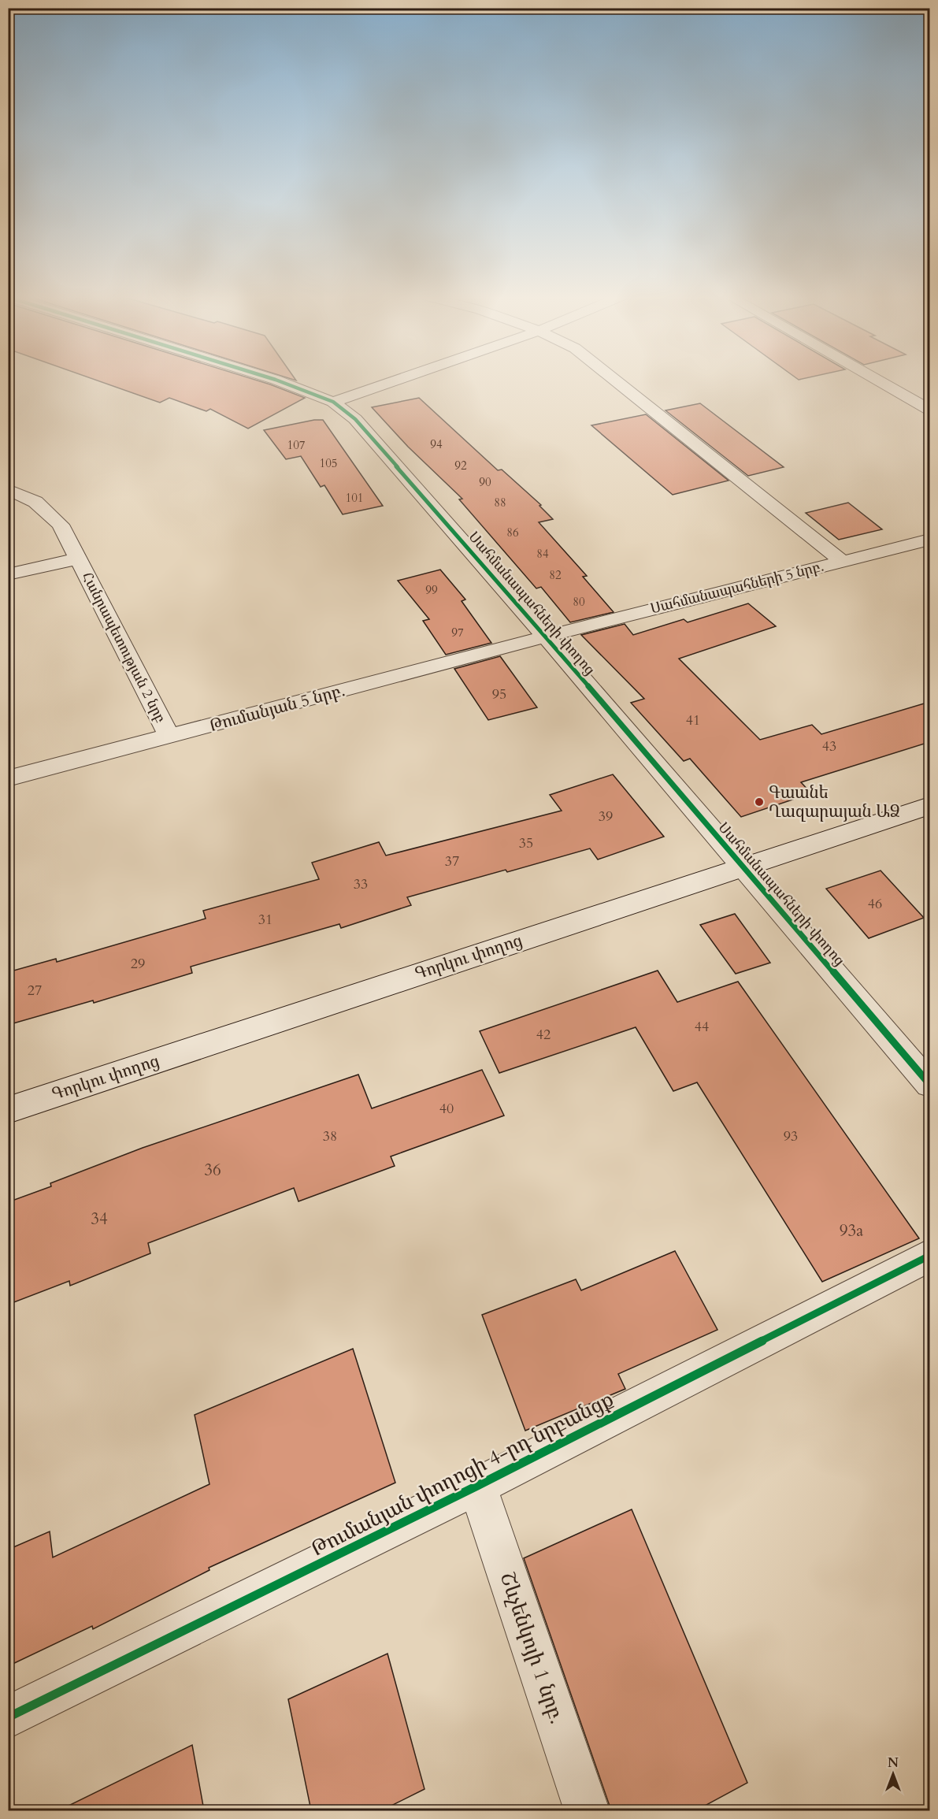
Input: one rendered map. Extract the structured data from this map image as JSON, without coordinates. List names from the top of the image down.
{
  "streets": {
    "street": [
      "Սահմանապահների 5 նրբ.",
      "Սահմանապահների փողոց",
      "Հանրապետության 2 նրբ",
      "Թումանյան 5 նրբ.",
      "Գորկու փողոց",
      "Թումանյան փողոցի 4-րդ նրբանցք",
      "Շևչենկոյի 1 նրբ."
    ]
  },
  "crossings": [
    ["Սահմանապահների 5 նրբ.", "Սահմանապահների փողոց"],
    ["Սահմանապահների 5 նրբ.", "Թումանյան 5 նրբ."],
    ["Սահմանապահների փողոց", "Թումանյան 5 նրբ."],
    ["Սահմանապահների փողոց", "Գորկու փողոց"],
    ["Հանրապետության 2 նրբ", "Թումանյան 5 նրբ."],
    ["Թումանյան փողոցի 4-րդ նրբանցք", "Շևչենկոյի 1 նրբ."]
  ],
  "places": ["Գաանե Ղազարայան ԱՁ"],
  "house_numbers": [
    "94",
    "107",
    "105",
    "92",
    "90",
    "101",
    "88",
    "86",
    "84",
    "82",
    "99",
    "80",
    "97",
    "95",
    "41",
    "43",
    "39",
    "35",
    "37",
    "33",
    "46",
    "31",
    "29",
    "27",
    "44",
    "42",
    "40",
    "38",
    "93",
    "36",
    "34",
    "93a"
  ],
  "north": "top"
}
